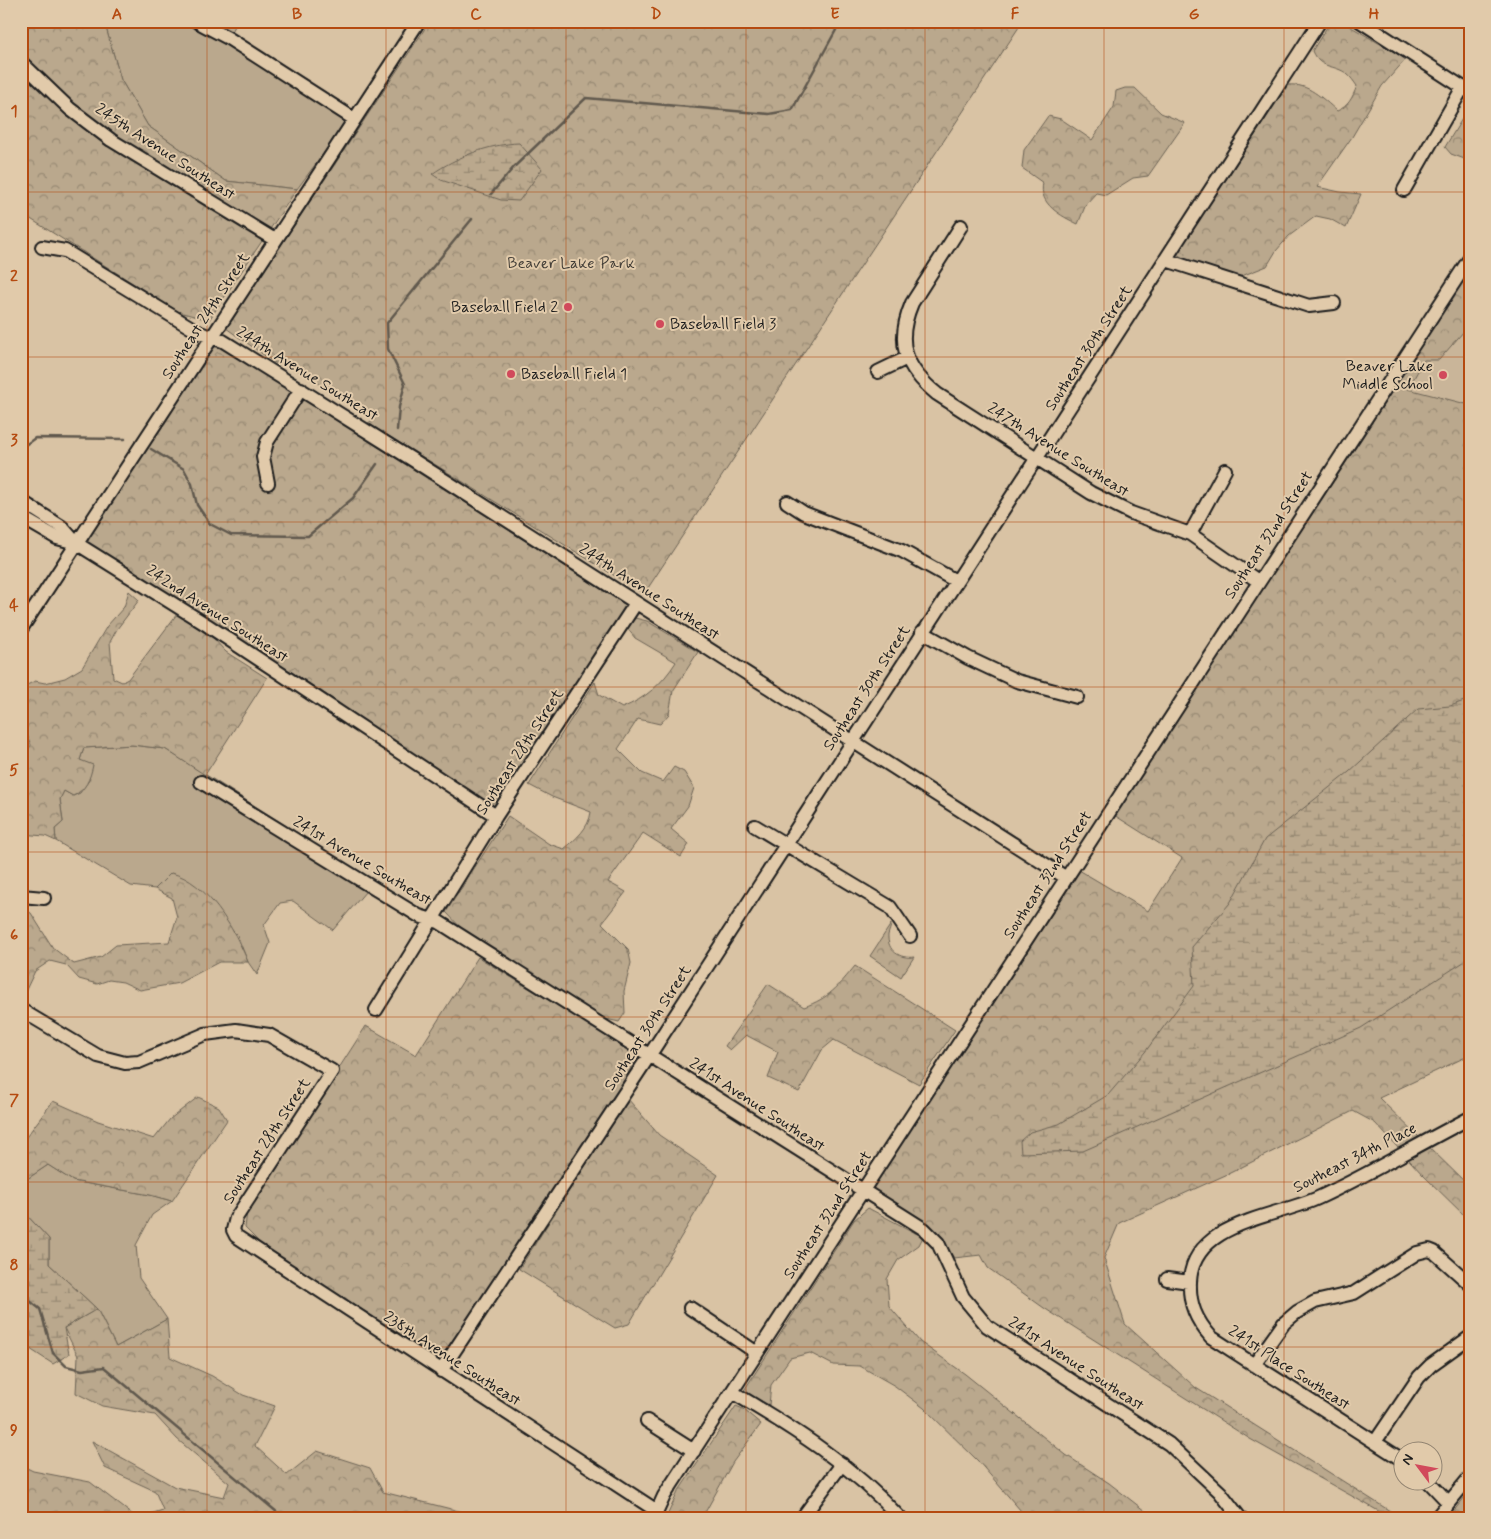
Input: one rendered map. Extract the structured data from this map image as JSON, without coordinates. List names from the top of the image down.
{
  "streets": {
    "street": [
      "245th Avenue Southeast",
      "Southeast 24th Street",
      "Southeast 30th Street",
      "244th Avenue Southeast",
      "247th Avenue Southeast",
      "Southeast 32nd Street",
      "242nd Avenue Southeast",
      "Southeast 28th Street",
      "241st Avenue Southeast",
      "Southeast 34th Place",
      "238th Avenue Southeast",
      "241st Place Southeast"
    ]
  },
  "crossings": [
    ["245th Avenue Southeast", "Southeast 24th Street"],
    ["Southeast 24th Street", "244th Avenue Southeast"],
    ["Southeast 24th Street", "242nd Avenue Southeast"],
    ["Southeast 30th Street", "244th Avenue Southeast"],
    ["Southeast 30th Street", "247th Avenue Southeast"],
    ["Southeast 30th Street", "241st Avenue Southeast"],
    ["Southeast 30th Street", "238th Avenue Southeast"],
    ["244th Avenue Southeast", "Southeast 32nd Street"],
    ["244th Avenue Southeast", "Southeast 28th Street"],
    ["247th Avenue Southeast", "Southeast 32nd Street"],
    ["Southeast 32nd Street", "241st Avenue Southeast"],
    ["Southeast 32nd Street", "238th Avenue Southeast"],
    ["242nd Avenue Southeast", "Southeast 28th Street"],
    ["Southeast 28th Street", "241st Avenue Southeast"],
    ["Southeast 28th Street", "238th Avenue Southeast"],
    ["Southeast 34th Place", "241st Place Southeast"]
  ],
  "parks": ["Beaver Lake Park"],
  "places": [
    "Baseball Field 2",
    "Baseball Field 3",
    "Baseball Field 1",
    "Beaver Lake Middle School"
  ],
  "north": "top left",
  "grid": {
    "columns": [
      "A",
      "B",
      "C",
      "D",
      "E",
      "F",
      "G",
      "H"
    ],
    "rows": [
      "1",
      "2",
      "3",
      "4",
      "5",
      "6",
      "7",
      "8",
      "9"
    ]
  }
}
